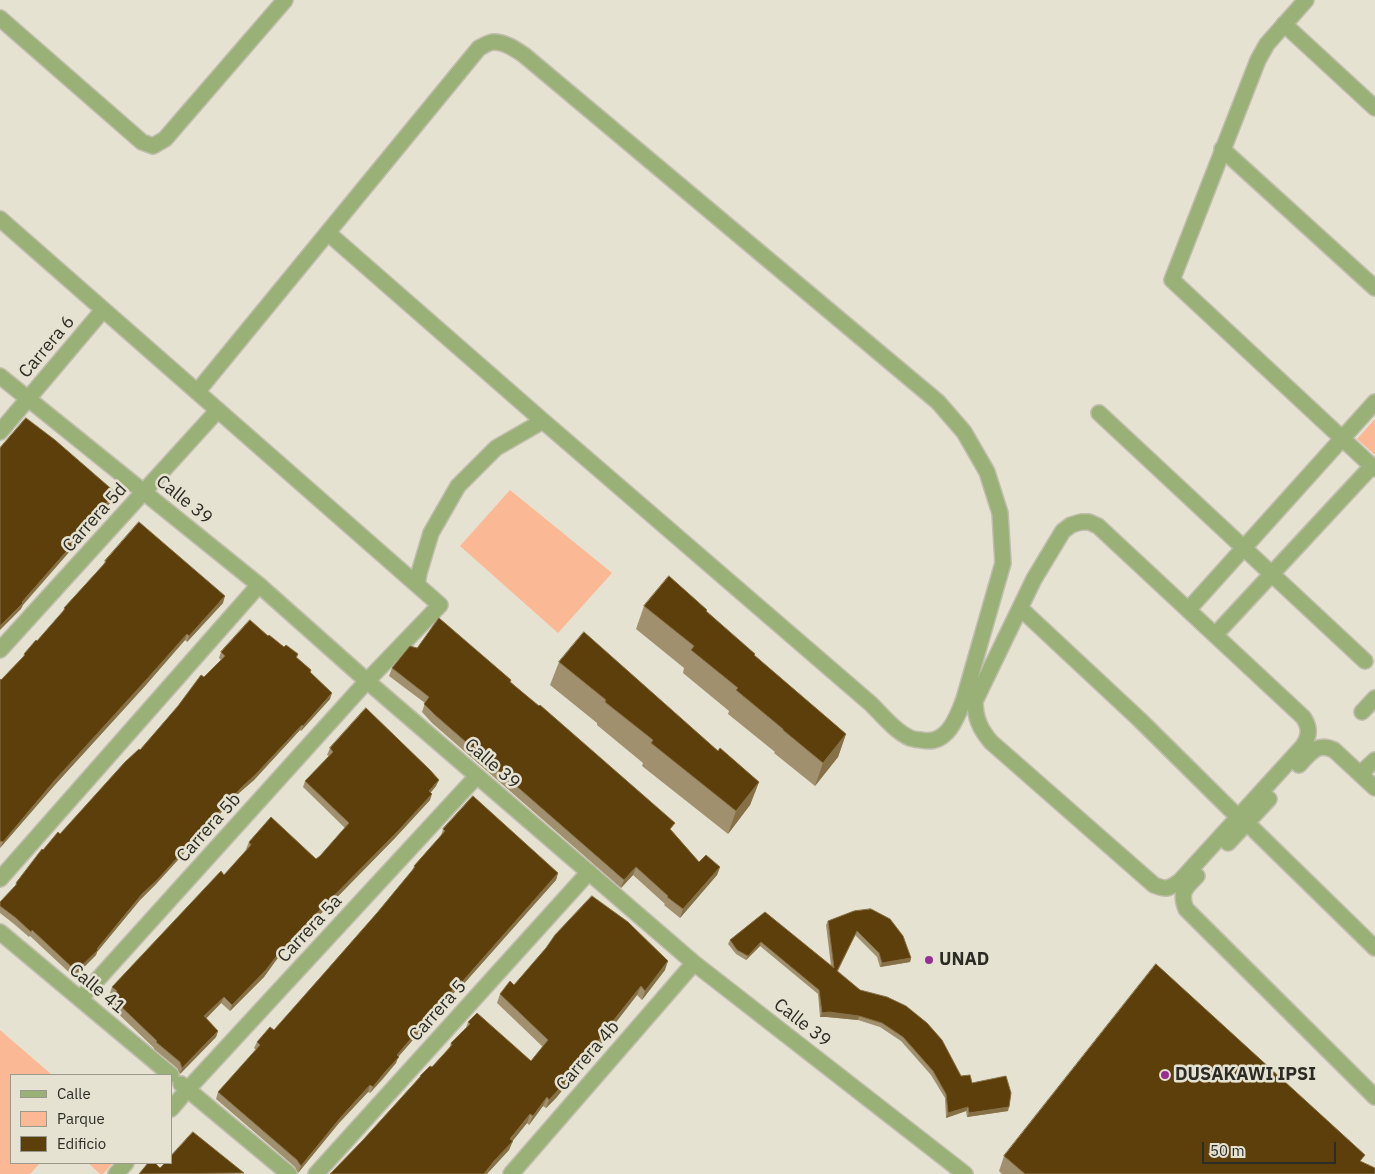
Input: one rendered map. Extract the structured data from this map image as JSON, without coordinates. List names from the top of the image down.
{
  "streets": {
    "street": [
      "Carrera 6",
      "Calle 39",
      "Carrera 5d",
      "Carrera 5b",
      "Carrera 5a",
      "Calle 41",
      "Carrera 5",
      "Carrera 4b"
    ]
  },
  "crossings": [
    ["Carrera 6", "Calle 39"],
    ["Calle 39", "Carrera 5d"],
    ["Calle 39", "Carrera 5b"],
    ["Calle 39", "Carrera 5a"],
    ["Calle 39", "Carrera 5"],
    ["Calle 39", "Carrera 4b"],
    ["Carrera 5b", "Calle 41"],
    ["Carrera 5a", "Calle 41"]
  ],
  "places": ["UNAD", "DUSAKAWI IPSI"],
  "legend": ["Calle", "Parque", "Edificio"],
  "scale_bar": "50 m"
}
